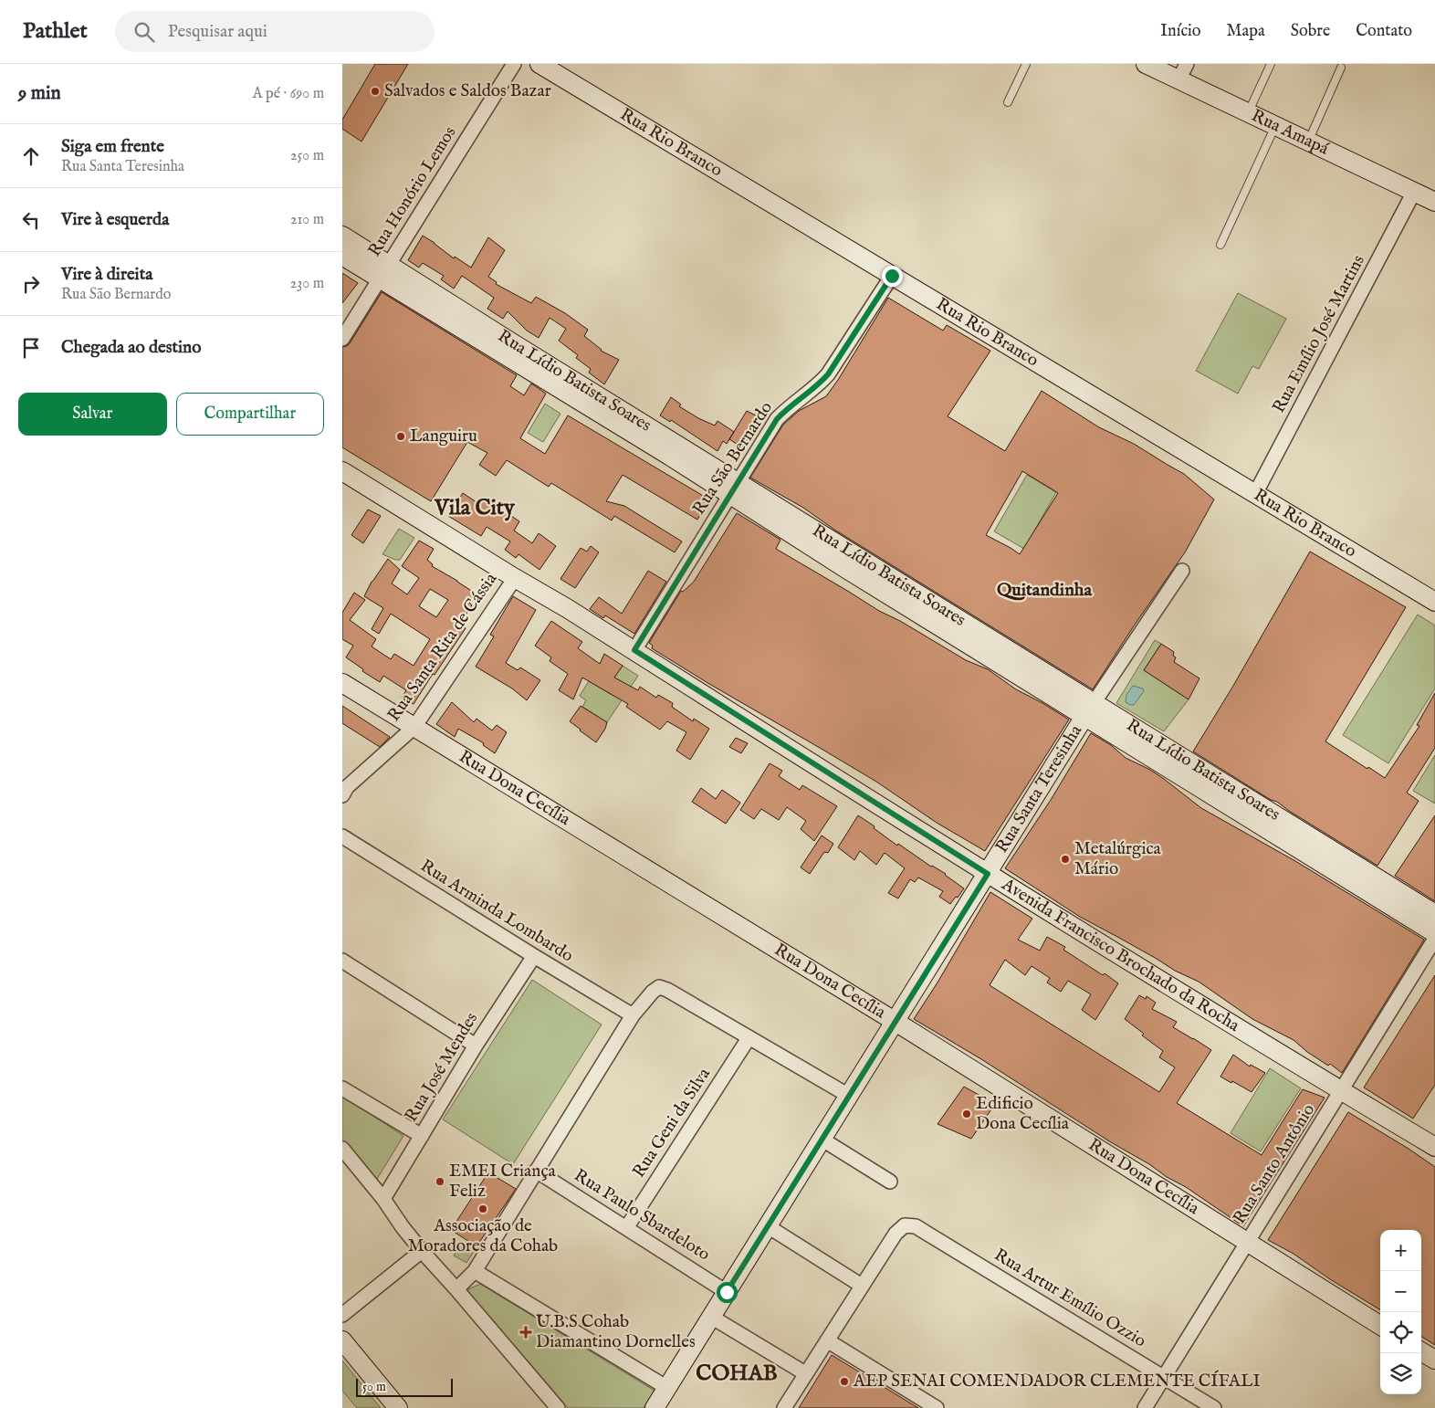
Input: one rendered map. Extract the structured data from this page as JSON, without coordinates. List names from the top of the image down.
{
  "streets": {
    "street": [
      "Rua Amapá",
      "Rua Rio Branco",
      "Rua Honório Lemos",
      "Rua Emílio José Martins",
      "Rua Lídio Batista Soares",
      "Rua São Bernardo",
      "Rua Santa Rita de Cássia",
      "Rua Dona Cecília",
      "Rua Santa Teresinha",
      "Rua Arminda Lombardo",
      "Avenida Francisco Brochado da Rocha",
      "Rua José Mendes",
      "Rua Geni da Silva",
      "Rua Santo Antônio",
      "Rua Paulo Sbardeloto",
      "Rua Artur Emílio Ozzio"
    ]
  },
  "crossings": [
    ["Rua Amapá", "Rua Emílio José Martins"],
    ["Rua Rio Branco", "Rua Emílio José Martins"],
    ["Rua Rio Branco", "Rua São Bernardo"],
    ["Rua Honório Lemos", "Rua Lídio Batista Soares"],
    ["Rua Lídio Batista Soares", "Rua São Bernardo"],
    ["Rua Lídio Batista Soares", "Rua Santa Teresinha"],
    ["Rua São Bernardo", "Avenida Francisco Brochado da Rocha"],
    ["Rua Santa Rita de Cássia", "Rua Dona Cecília"],
    ["Rua Santa Rita de Cássia", "Avenida Francisco Brochado da Rocha"],
    ["Rua Dona Cecília", "Rua Santa Teresinha"],
    ["Rua Dona Cecília", "Rua Santo Antônio"],
    ["Rua Santa Teresinha", "Avenida Francisco Brochado da Rocha"],
    ["Rua Santa Teresinha", "Rua Paulo Sbardeloto"],
    ["Rua Arminda Lombardo", "Rua José Mendes"],
    ["Avenida Francisco Brochado da Rocha", "Rua Santo Antônio"],
    ["Rua Geni da Silva", "Rua Paulo Sbardeloto"],
    ["Rua Santo Antônio", "Rua Artur Emílio Ozzio"]
  ],
  "districts": ["Vila City", "Quitandinha", "COHAB"],
  "places": {
    "other": [
      "Salvados e Saldos Bazar",
      "Languiru",
      "Metalúrgica Mário",
      "Edificio Dona Cecília",
      "EMEI Criança Feliz",
      "Associação de Moradores da Cohab",
      "AEP SENAI COMENDADOR CLEMENTE CÍFALI"
    ],
    "health": ["U.B.S Cohab Diamantino Dornelles"]
  },
  "scale_bar": "50 m",
  "page": {
    "header": "Pathlet",
    "search": "Pesquisar aqui",
    "nav": [
      "Início",
      "Mapa",
      "Sobre",
      "Contato"
    ],
    "heading": ["9 min", "A pé · 690 m"],
    "list": [
      ["Siga em frente", "Rua Santa Teresinha", "250 m"],
      ["Vire à esquerda", "210 m"],
      ["Vire à direita", "Rua São Bernardo", "230 m"],
      "Chegada ao destino"
    ],
    "buttons": ["Salvar", "Compartilhar"],
    "map_buttons": ["+", "−"],
    "scale": "50 m"
  }
}
